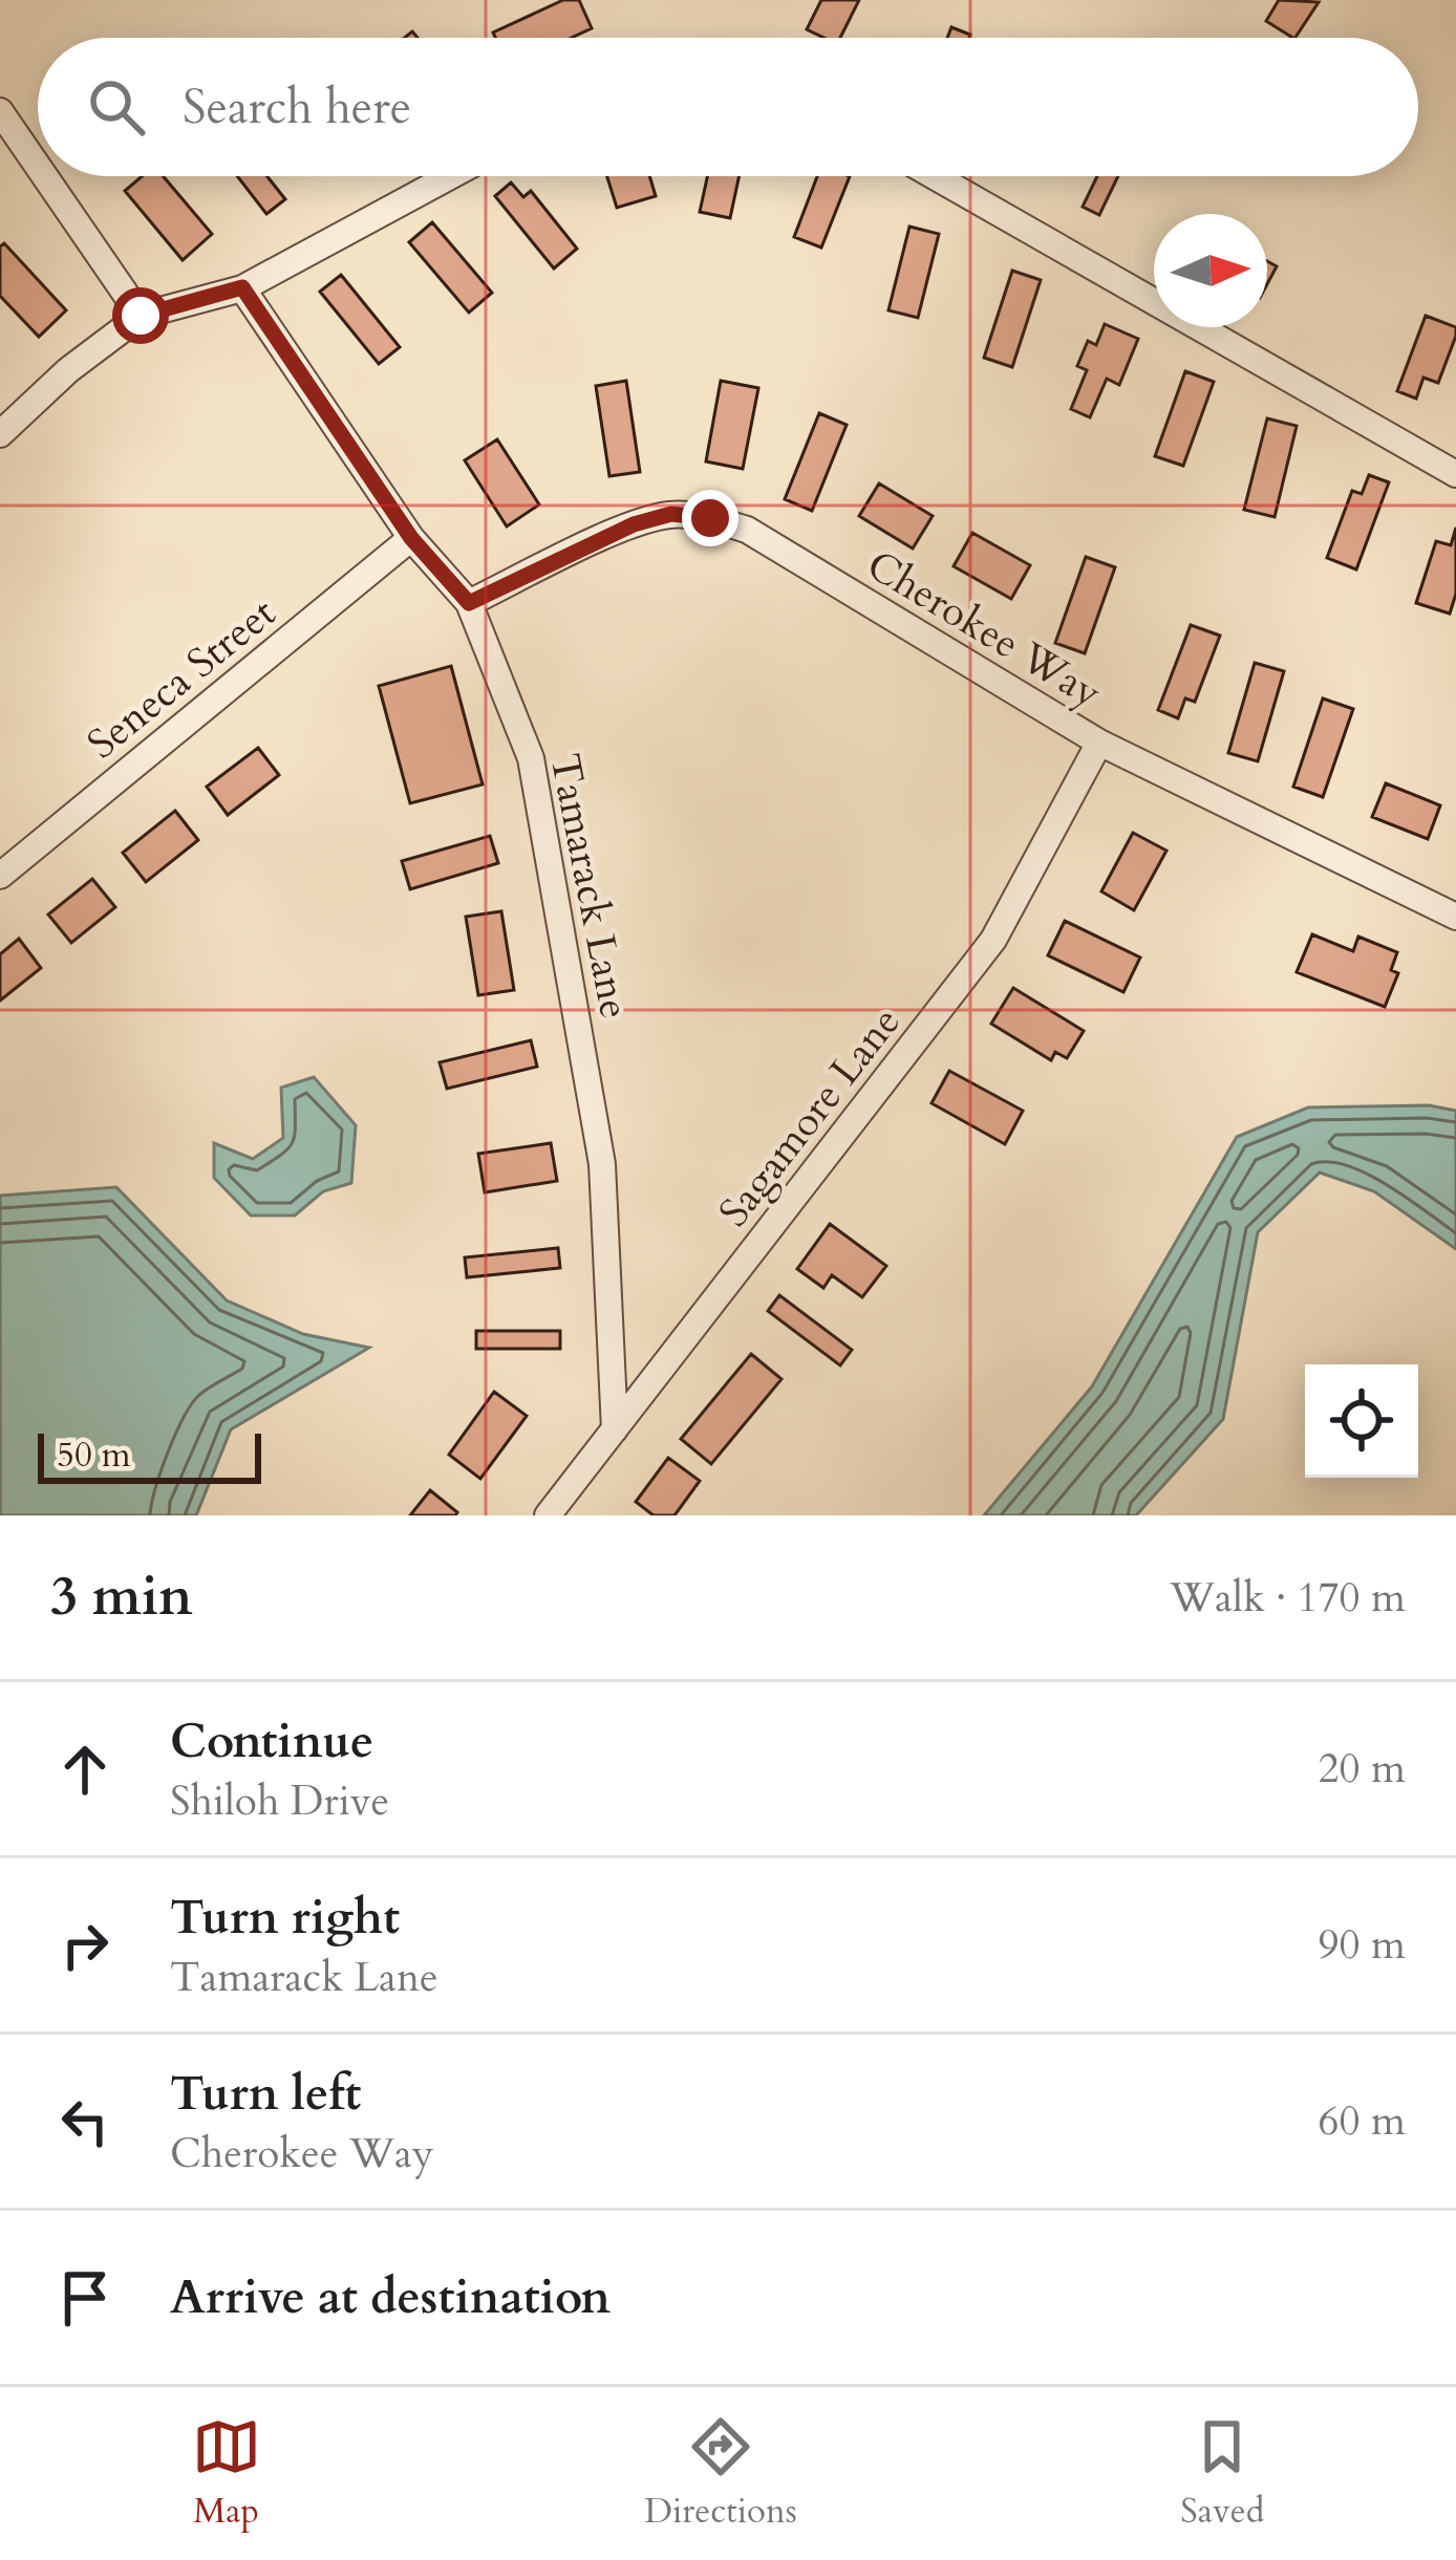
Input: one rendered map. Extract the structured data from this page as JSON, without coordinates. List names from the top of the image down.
{
  "streets": {
    "street": [
      "Cherokee Way",
      "Seneca Street",
      "Tamarack Lane",
      "Sagamore Lane"
    ]
  },
  "crossings": [
    ["Cherokee Way", "Tamarack Lane"],
    ["Cherokee Way", "Sagamore Lane"],
    ["Seneca Street", "Tamarack Lane"],
    ["Tamarack Lane", "Sagamore Lane"]
  ],
  "scale_bar": "50 m",
  "north": "right",
  "page": {
    "search": "Search here",
    "scale": "50 m",
    "heading": ["3 min", "Walk · 170 m"],
    "list": [
      ["Continue", "Shiloh Drive", "20 m"],
      ["Turn right", "Tamarack Lane", "90 m"],
      ["Turn left", "Cherokee Way", "60 m"],
      "Arrive at destination"
    ],
    "nav": ["Map", "Directions", "Saved"]
  }
}
